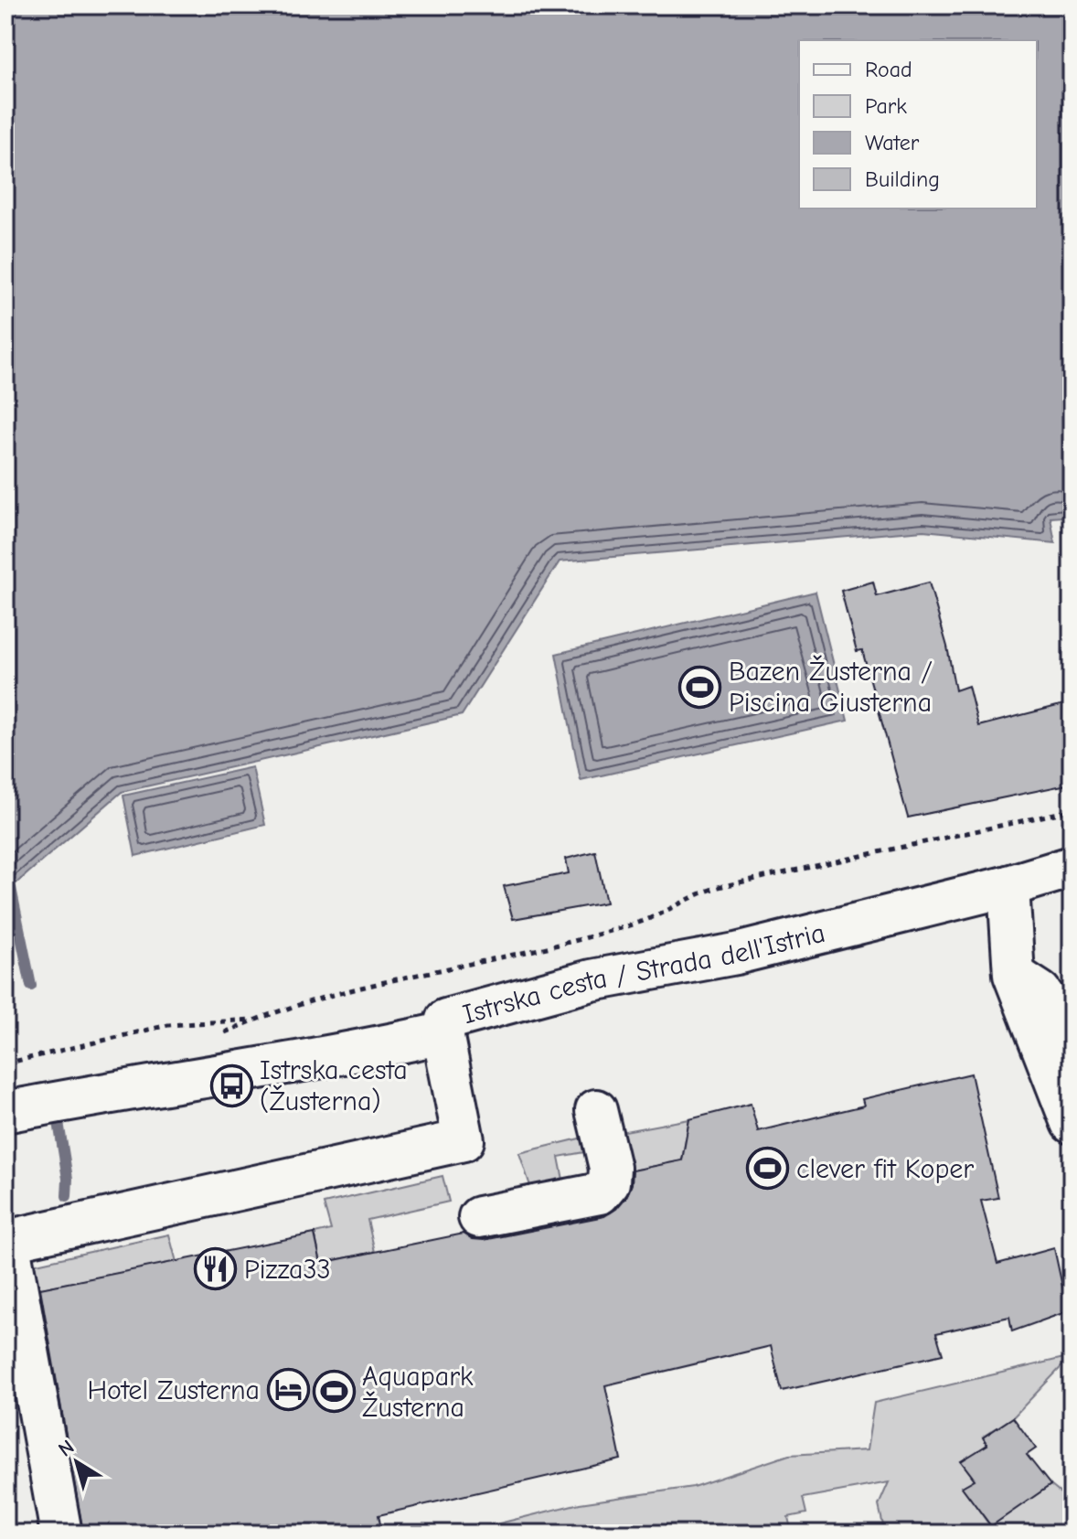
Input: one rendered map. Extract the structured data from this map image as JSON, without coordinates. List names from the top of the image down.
{
  "streets": {
    "street": ["Istrska cesta / Strada dell'Istria"]
  },
  "places": {
    "sports": ["Bazen Žusterna / Piscina Giusterna", "clever fit Koper", "Aquapark Žusterna"],
    "bus stop": ["Istrska cesta (Žusterna)"],
    "restaurant": ["Pizza33"],
    "hotel": ["Hotel Zusterna"]
  },
  "legend": [
    "Road",
    "Park",
    "Water",
    "Building"
  ],
  "north": "top left"
}
